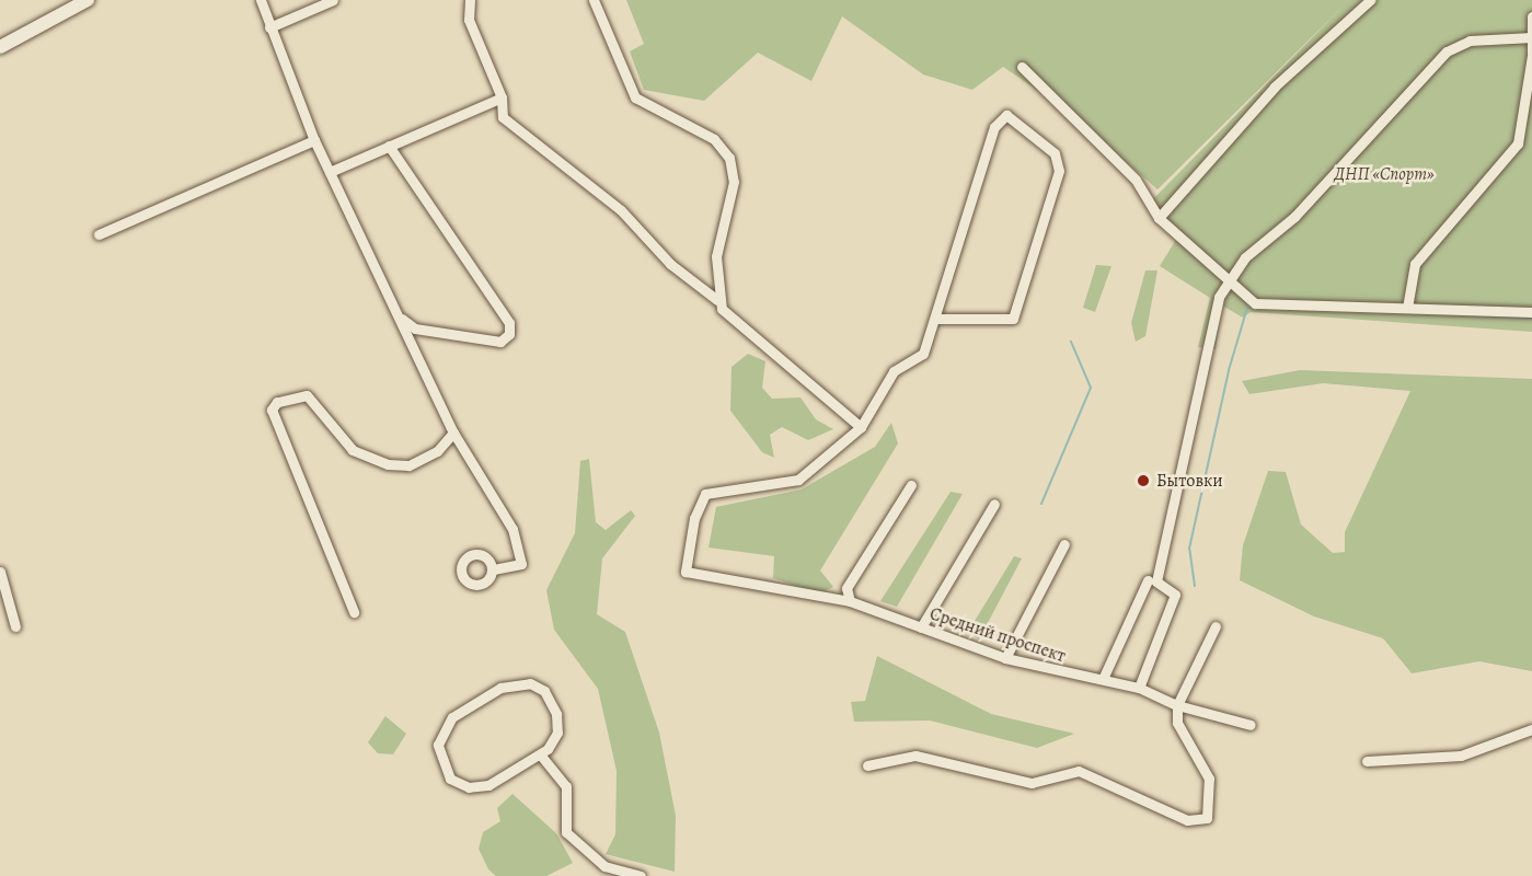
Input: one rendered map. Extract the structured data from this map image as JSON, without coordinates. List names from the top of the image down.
{
  "streets": {
    "street": ["Средний проспект"]
  },
  "parks": ["ДНП «Спорт»"],
  "places": ["Бытовки"]
}
